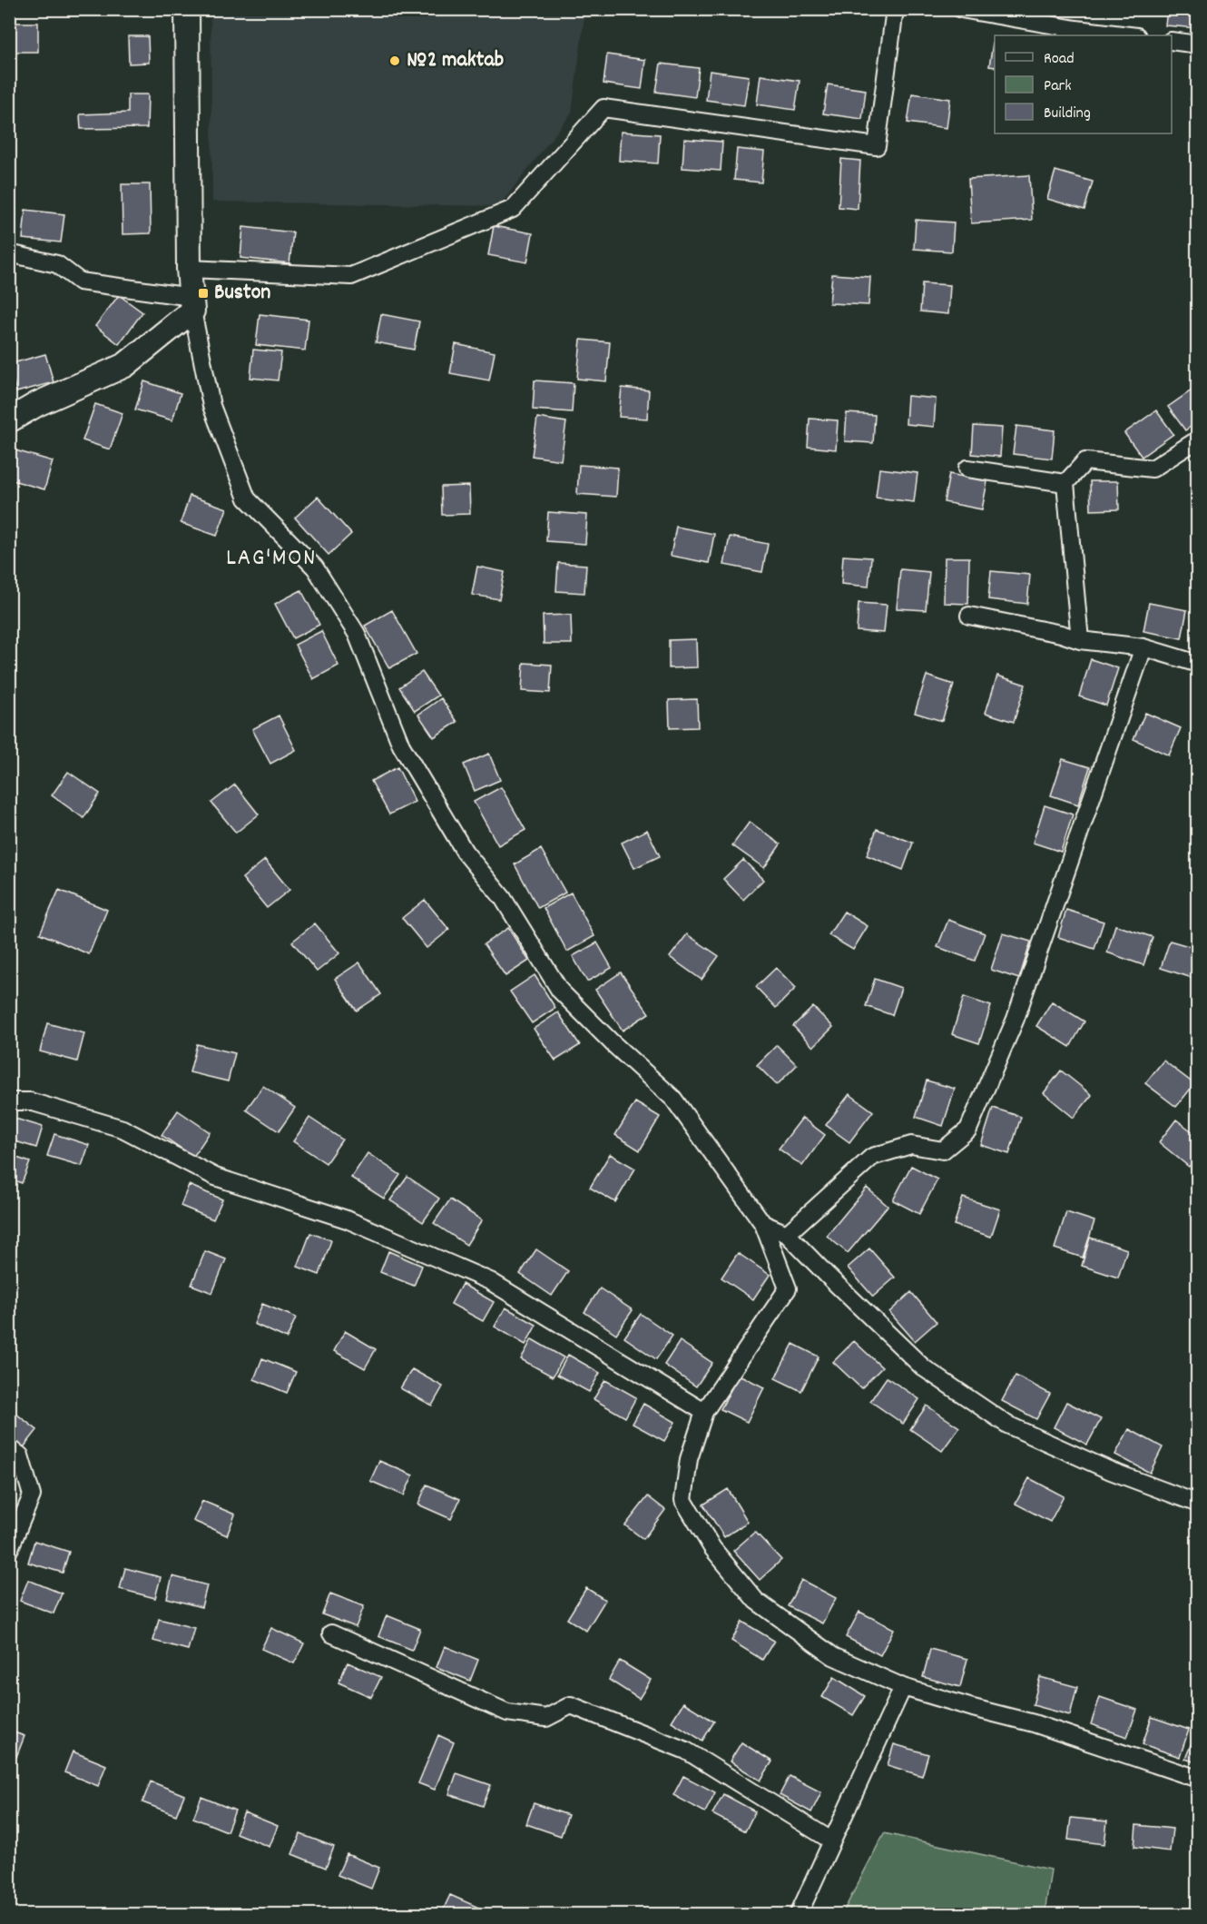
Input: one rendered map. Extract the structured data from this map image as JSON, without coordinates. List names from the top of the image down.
{
  "districts": ["LAG'MON"],
  "places": {
    "other": ["№2 maktab"],
    "transit": ["Buston"]
  },
  "legend": ["Road", "Park", "Building"]
}
